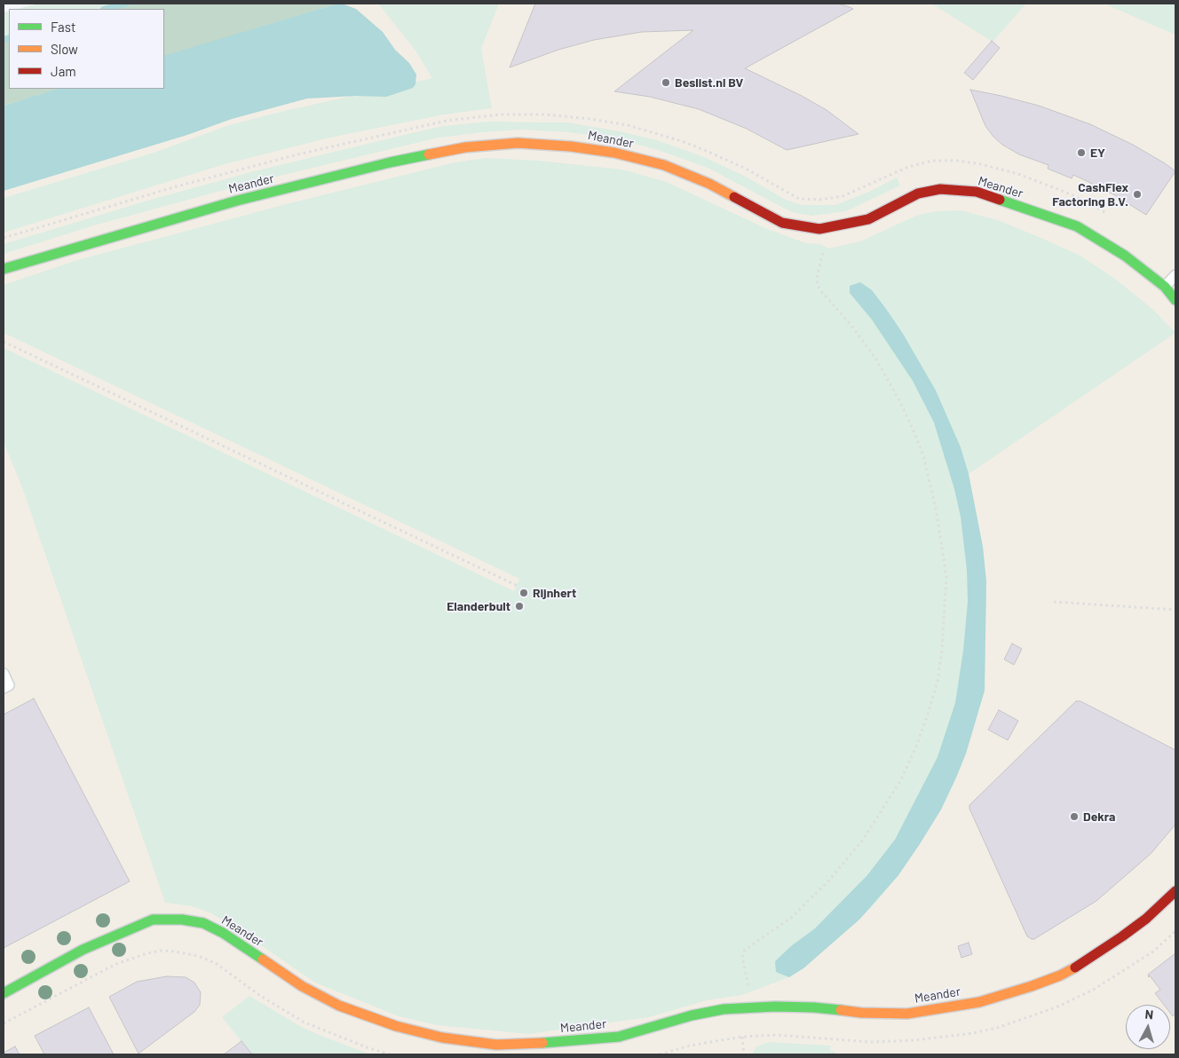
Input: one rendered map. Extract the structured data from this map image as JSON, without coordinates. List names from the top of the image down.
{
  "streets": {
    "street": ["Meander"]
  },
  "places": [
    "Beslist.nl BV",
    "EY",
    "CashFlex Factoring B.V.",
    "Rijnhert",
    "Elanderbult",
    "Dekra"
  ],
  "legend": ["Fast", "Slow", "Jam"],
  "north": "top"
}
